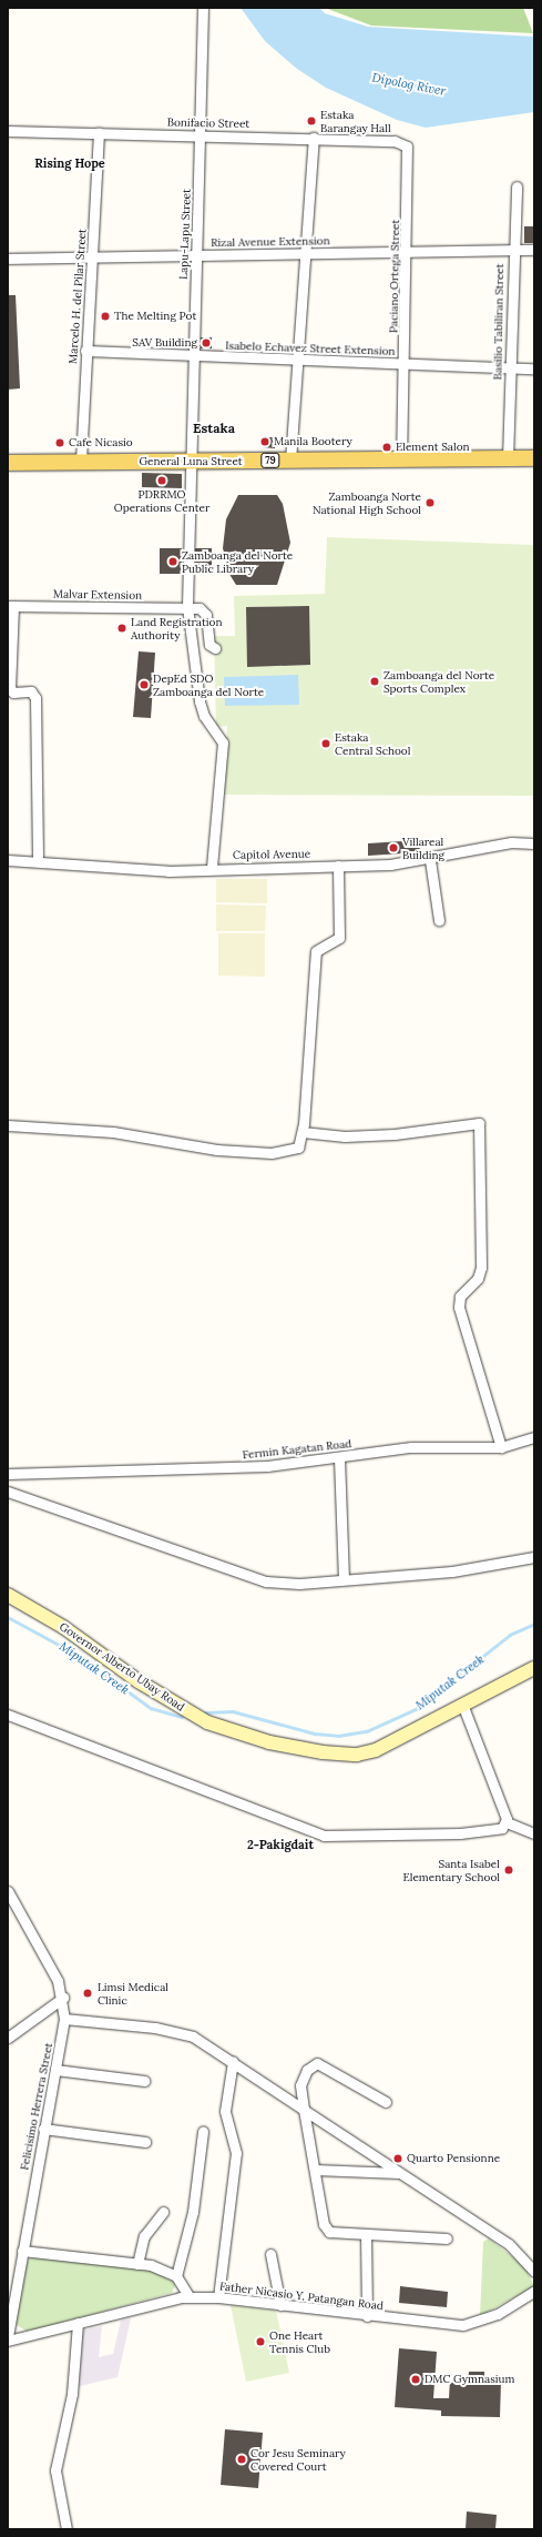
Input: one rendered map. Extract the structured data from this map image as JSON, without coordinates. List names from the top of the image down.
{
  "streets": {
    "main road": ["79", "General Luna Street", "Governor Alberto Ubay Road"],
    "street": [
      "Bonifacio Street",
      "Lapu-Lapu Street",
      "Rizal Avenue Extension",
      "Paciano Ortega Street",
      "Marcelo H. del Pilar Street",
      "Basilio Tabiliran Street",
      "Isabelo Echavez Street Extension",
      "Malvar Extension",
      "Capitol Avenue",
      "Fermin Kagatan Road",
      "Felicisimo Herrera Street",
      "Father Nicasio Y. Patangan Road"
    ]
  },
  "crossings": [
    ["Bonifacio Street", "Lapu-Lapu Street"],
    ["Bonifacio Street", "Paciano Ortega Street"],
    ["Bonifacio Street", "Marcelo H. del Pilar Street"],
    ["Lapu-Lapu Street", "Rizal Avenue Extension"],
    ["Lapu-Lapu Street", "Isabelo Echavez Street Extension"],
    ["Lapu-Lapu Street", "General Luna Street"],
    ["Lapu-Lapu Street", "Malvar Extension"],
    ["Lapu-Lapu Street", "Capitol Avenue"],
    ["Rizal Avenue Extension", "Paciano Ortega Street"],
    ["Rizal Avenue Extension", "Marcelo H. del Pilar Street"],
    ["Rizal Avenue Extension", "Basilio Tabiliran Street"],
    ["Paciano Ortega Street", "Isabelo Echavez Street Extension"],
    ["Paciano Ortega Street", "General Luna Street"],
    ["Marcelo H. del Pilar Street", "Isabelo Echavez Street Extension"],
    ["Marcelo H. del Pilar Street", "General Luna Street"],
    ["Basilio Tabiliran Street", "Isabelo Echavez Street Extension"],
    ["Basilio Tabiliran Street", "General Luna Street"]
  ],
  "districts": ["Rising Hope", "Estaka", "2-Pakigdait"],
  "water": ["Dipolog River", "Miputak Creek"],
  "places": [
    "Estaka Barangay Hall",
    "The Melting Pot",
    "SAV Building",
    "Manila Bootery",
    "Cafe Nicasio",
    "Element Salon",
    "PDRRMO Operations Center",
    "Zamboanga Norte National High School",
    "Zamboanga del Norte Public Library",
    "Land Registration Authority",
    "Zamboanga del Norte Sports Complex",
    "DepEd SDO Zamboanga del Norte",
    "Estaka Central School",
    "Villareal Building",
    "Santa Isabel Elementary School",
    "Limsi Medical Clinic",
    "Quarto Pensionne",
    "One Heart Tennis Club",
    "DMC Gymnasium",
    "Cor Jesu Seminary Covered Court"
  ]
}
